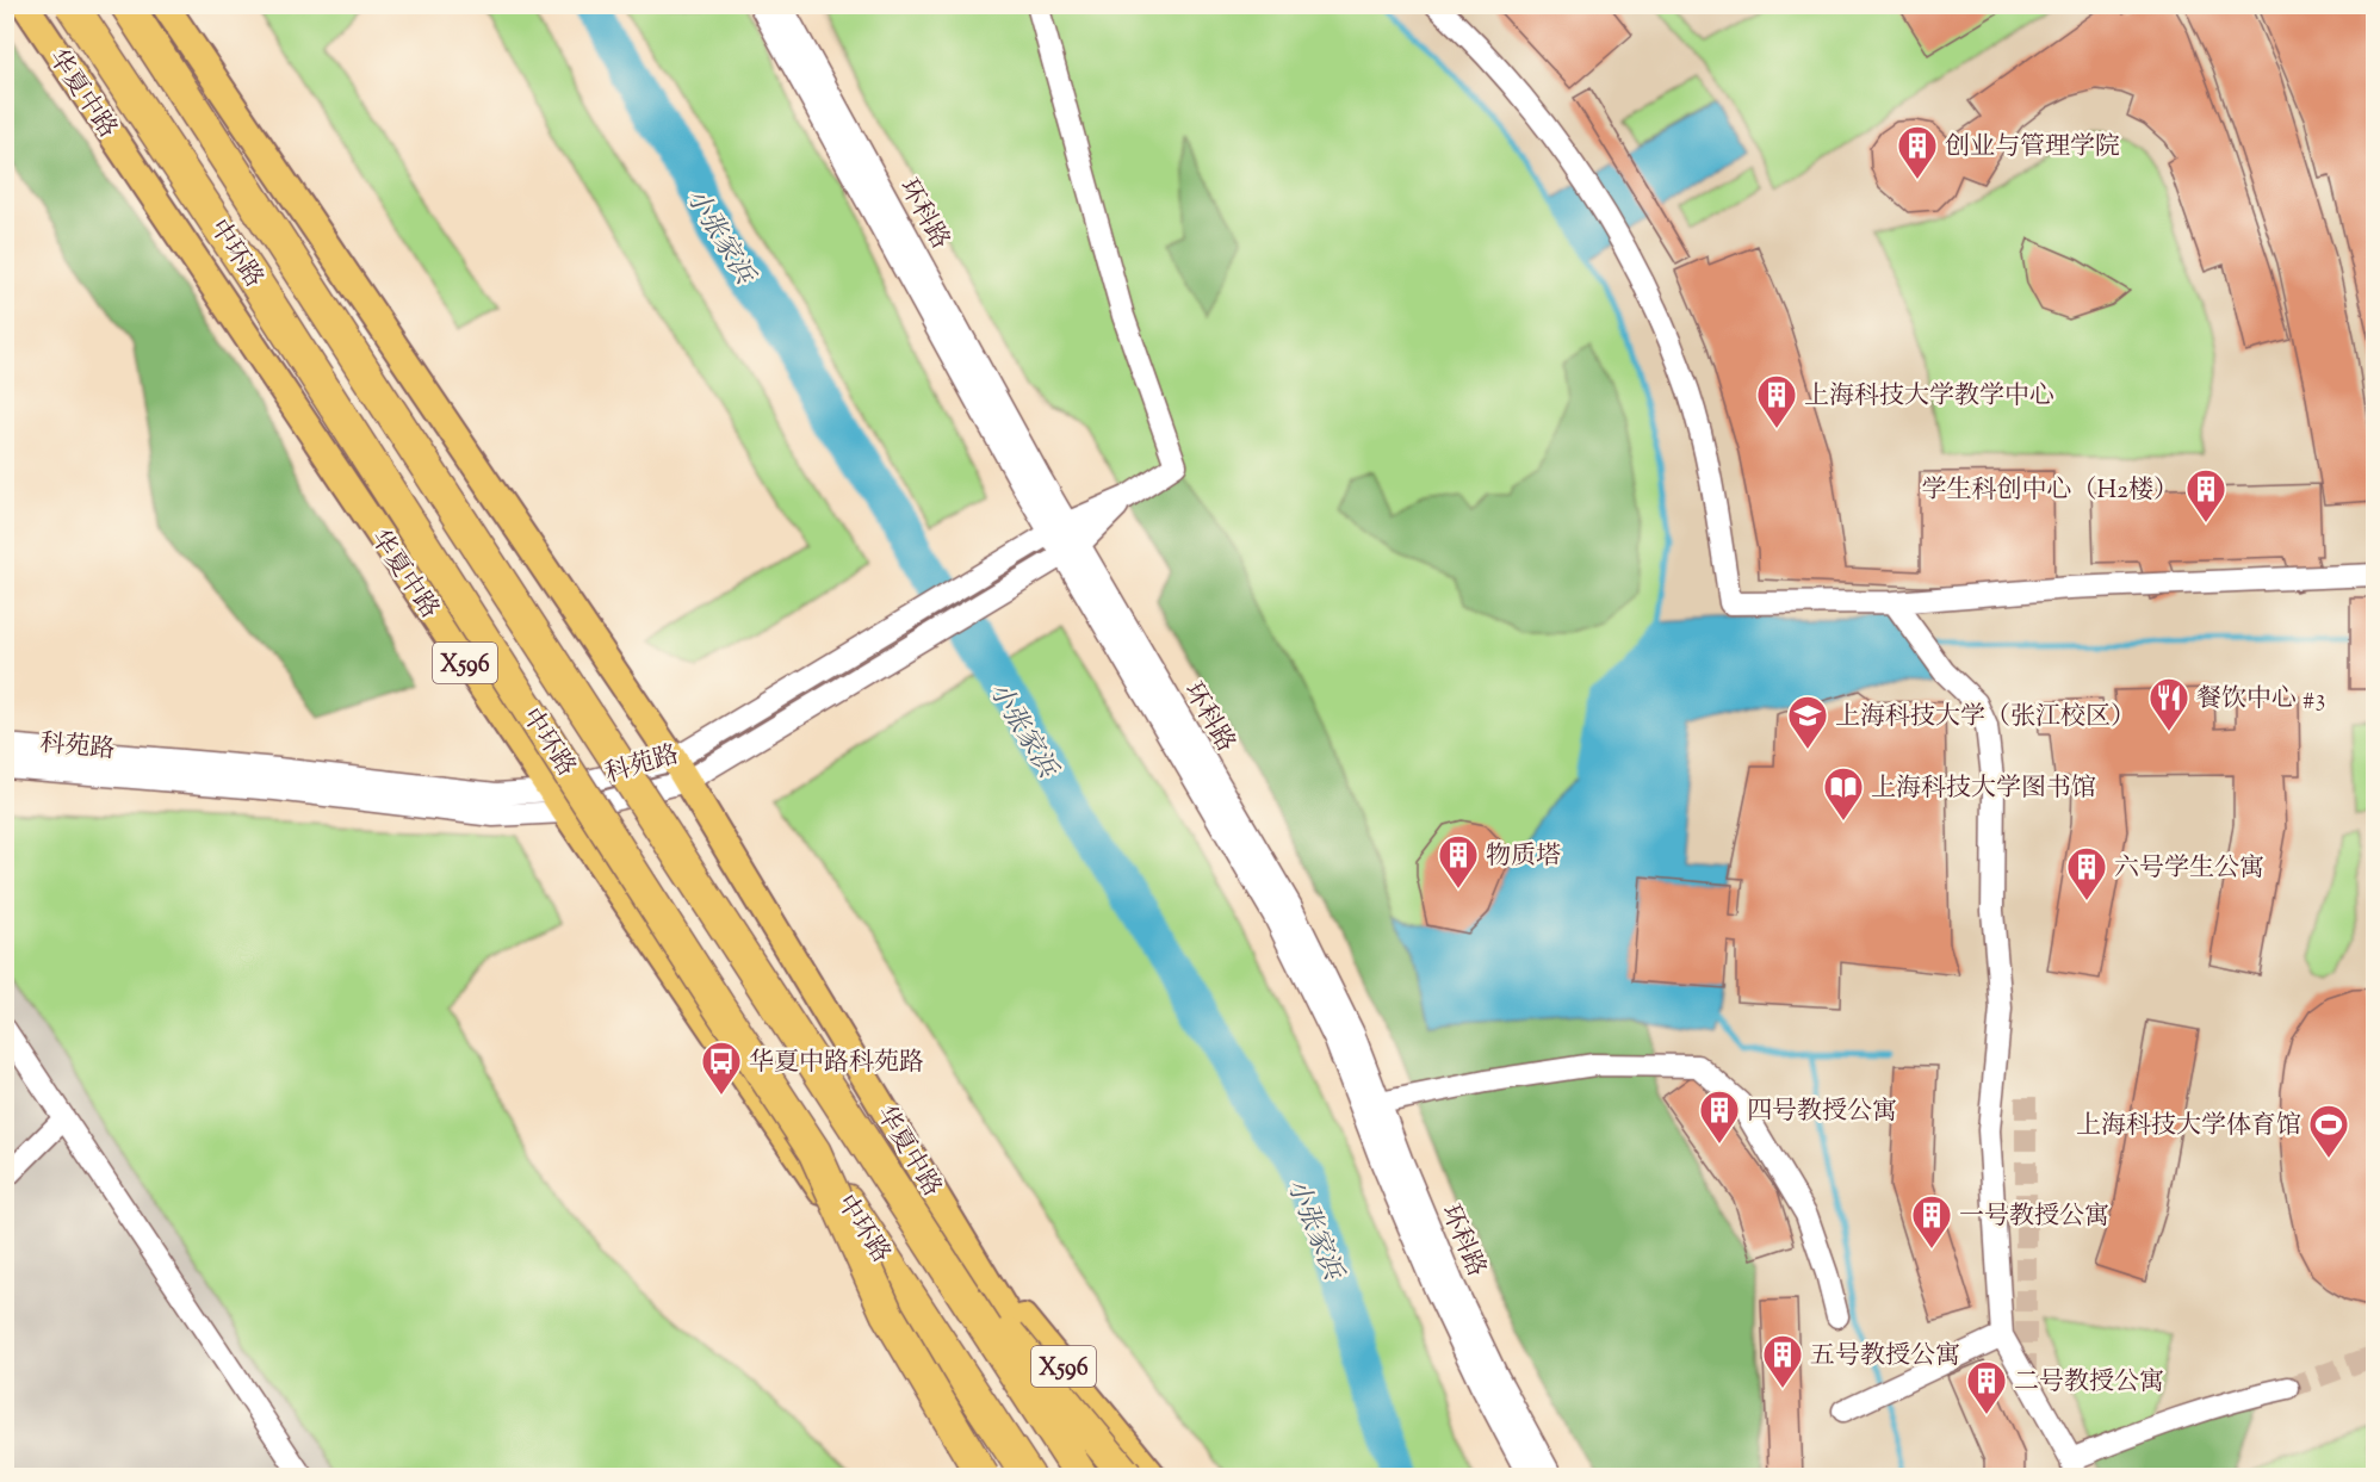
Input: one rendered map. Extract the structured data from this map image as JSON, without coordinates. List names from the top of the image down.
{
  "streets": {
    "highway": ["中环路"],
    "main road": ["华夏中路", "X596"],
    "street": ["环科路", "科苑路"]
  },
  "crossings": [
    ["华夏中路", "科苑路"],
    ["环科路", "科苑路"]
  ],
  "water": ["小张家浜"],
  "places": {
    "building": [
      "创业与管理学院",
      "上海科技大学教学中心",
      "学生科创中心（H2楼）",
      "物质塔",
      "六号学生公寓",
      "四号教授公寓",
      "一号教授公寓",
      "五号教授公寓",
      "二号教授公寓"
    ],
    "restaurant": ["餐饮中心 #3"],
    "school or university": ["上海科技大学（张江校区）"],
    "library": ["上海科技大学图书馆"],
    "bus stop": ["华夏中路科苑路"],
    "sports": ["上海科技大学体育馆"]
  }
}
